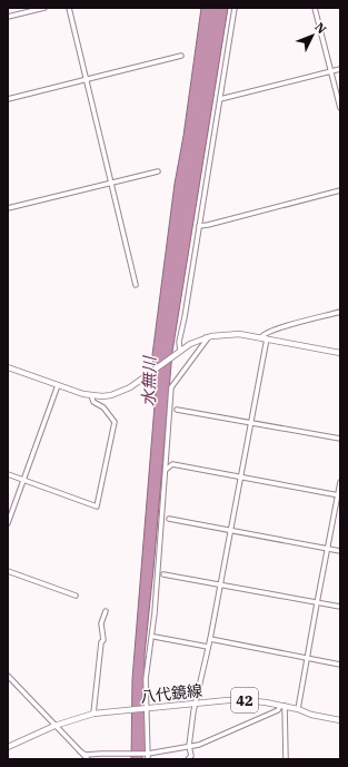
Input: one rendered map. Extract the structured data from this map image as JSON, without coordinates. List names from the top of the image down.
{
  "streets": {
    "main road": ["八代鏡線", "42"]
  },
  "water": ["水無川"],
  "north": "top right"
}
